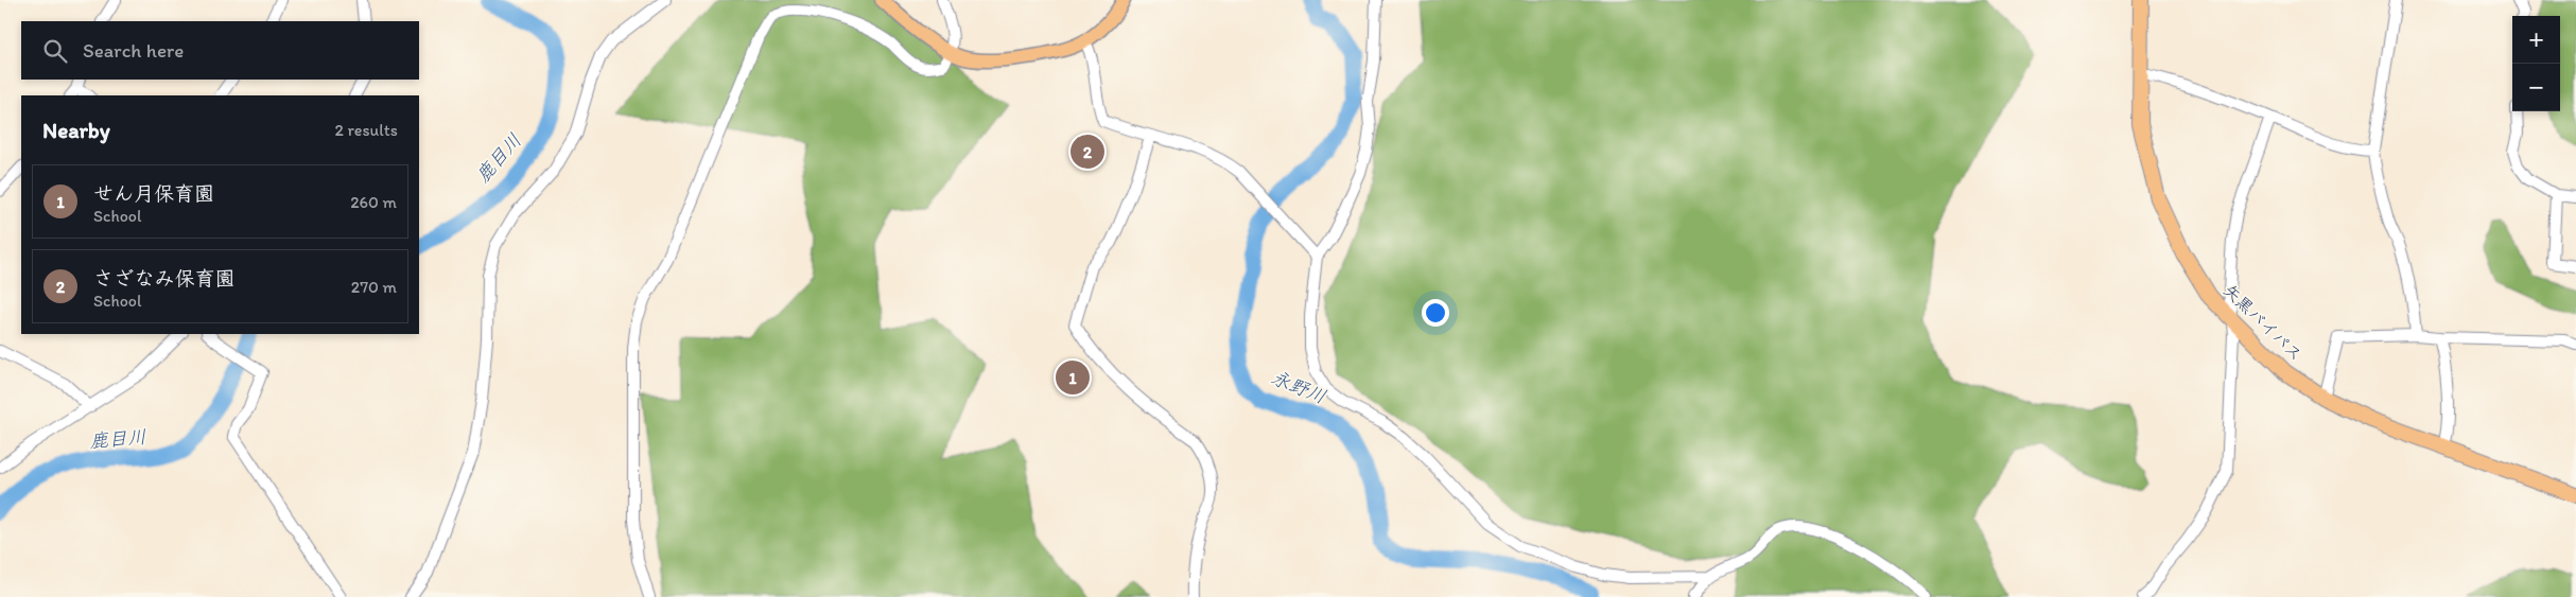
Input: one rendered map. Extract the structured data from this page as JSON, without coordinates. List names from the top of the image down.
{
  "streets": {
    "highway": ["矢黒バイパス"]
  },
  "water": ["鹿目川", "永野川"],
  "page": {
    "map_buttons": ["+", "−"],
    "search": "Search here",
    "heading": ["Nearby", "2 results"],
    "pins": ["2", "1"],
    "list": [
      {
        "mark": "1",
        "name": "せん月保育園",
        "note": "School",
        "value": "260 m"
      },
      {
        "mark": "2",
        "name": "さざなみ保育園",
        "note": "School",
        "value": "270 m"
      }
    ]
  }
}
